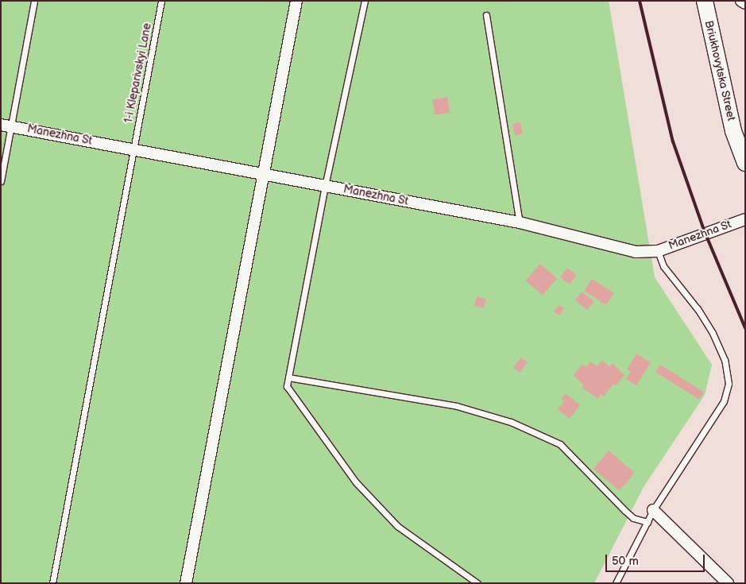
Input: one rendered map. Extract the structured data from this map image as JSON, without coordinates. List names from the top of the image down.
{
  "streets": {
    "main road": ["Briukhovytska Street"],
    "street": ["Manezhna St"],
    "lane": ["1-i Kleparivskyi Lane"]
  },
  "crossings": [
    ["1-i Kleparivskyi Lane", "Manezhna St"]
  ],
  "scale_bar": "50 m"
}
